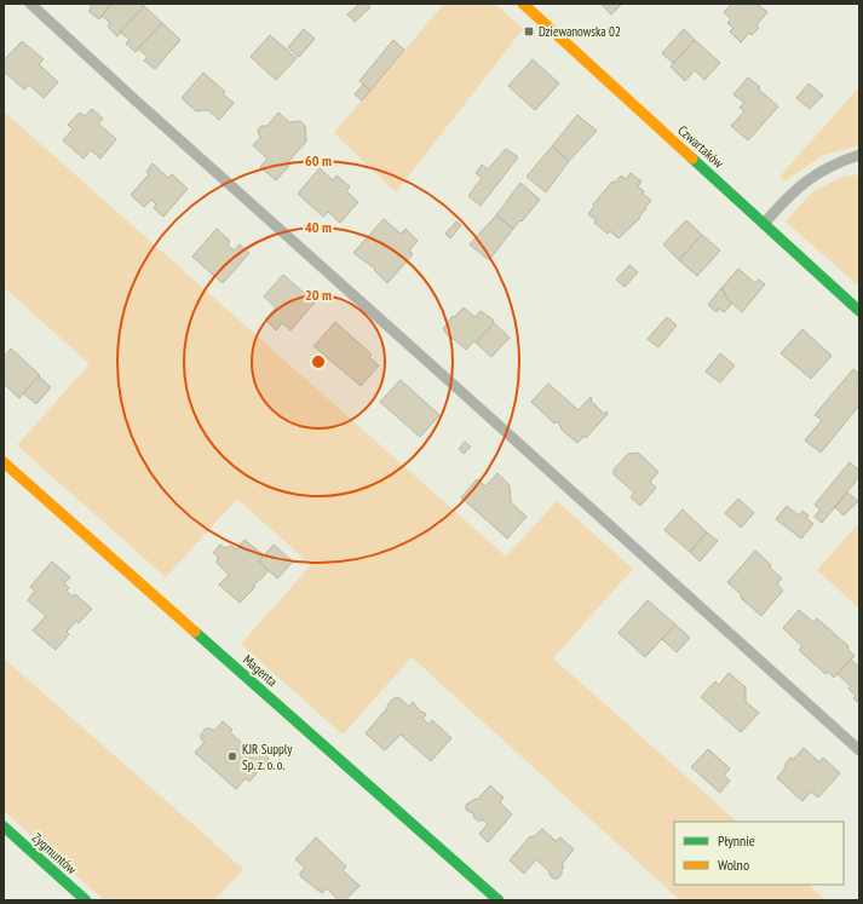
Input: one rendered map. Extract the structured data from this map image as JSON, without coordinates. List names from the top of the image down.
{
  "streets": {
    "street": ["Czwartaków", "Magenta", "Zygmuntów"]
  },
  "places": {
    "transit": ["Dziewanowska 02"],
    "other": ["KJR Supply Sp. z. o. o."]
  },
  "legend": ["Płynnie", "Wolno"],
  "rings": ["60 m", "40 m", "20 m"]
}
